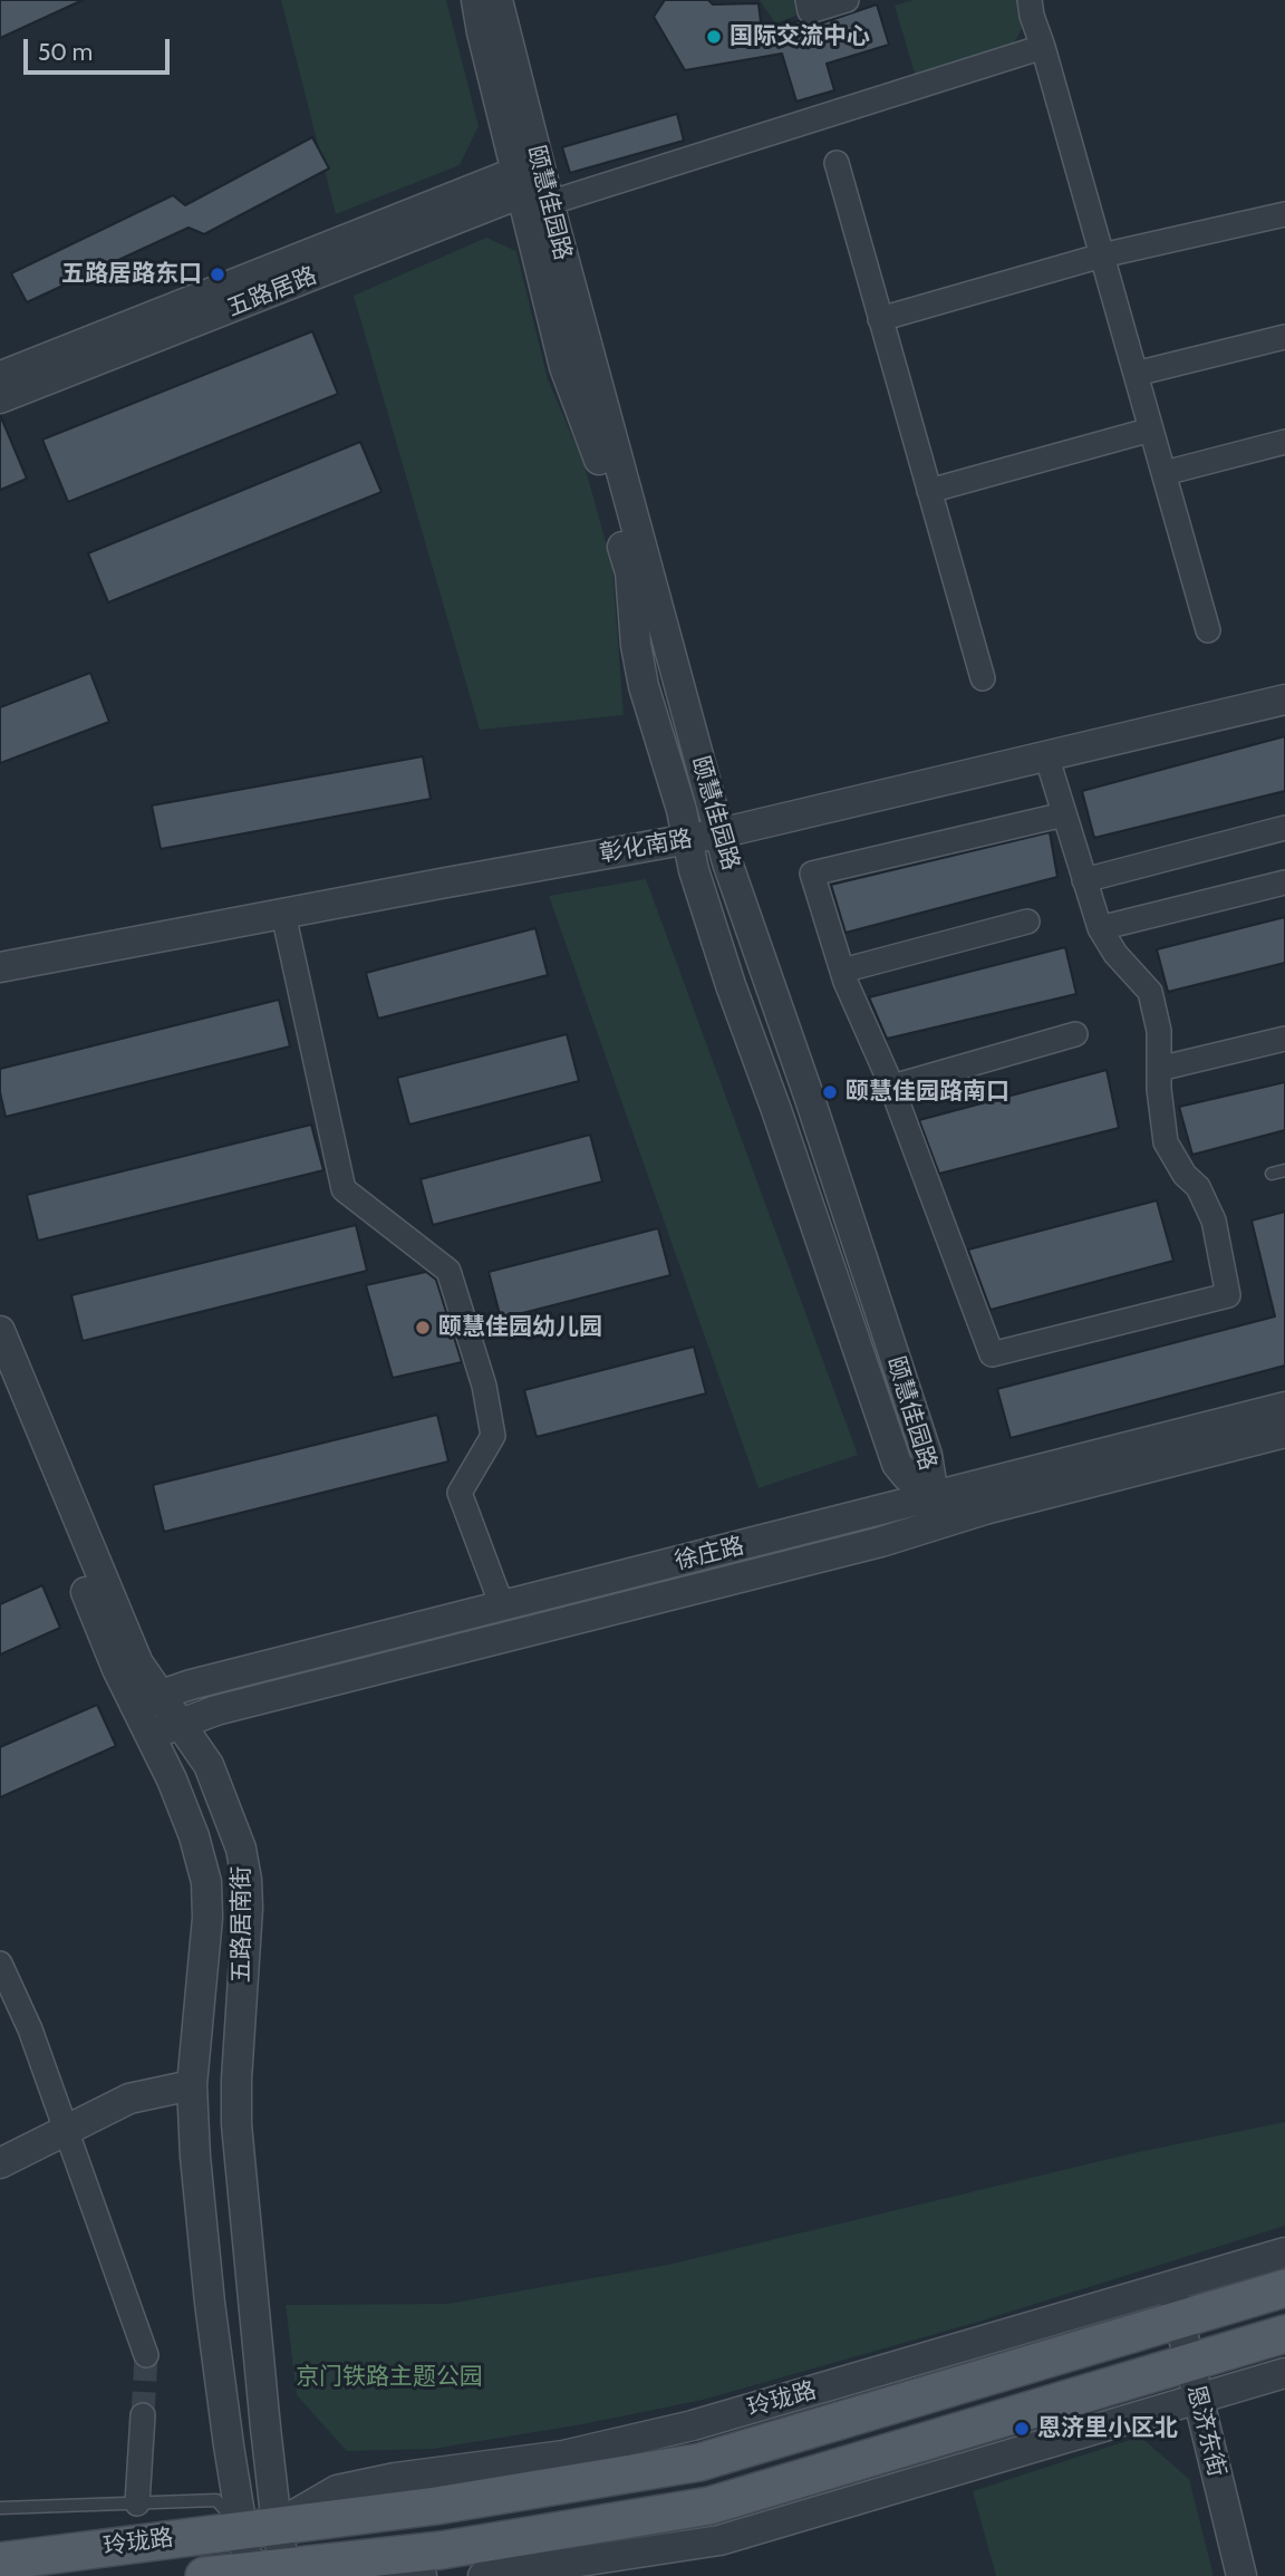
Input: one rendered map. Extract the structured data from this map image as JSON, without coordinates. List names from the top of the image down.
{
  "streets": {
    "main road": ["玲珑路"],
    "street": [
      "颐慧佳园路",
      "五路居路",
      "彰化南路",
      "徐庄路",
      "五路居南街",
      "恩济东街"
    ]
  },
  "crossings": [
    ["颐慧佳园路", "五路居路"],
    ["颐慧佳园路", "彰化南路"],
    ["颐慧佳园路", "徐庄路"],
    ["徐庄路", "五路居南街"],
    ["五路居南街", "玲珑路"],
    ["玲珑路", "恩济东街"]
  ],
  "parks": ["京门铁路主题公园"],
  "places": [
    "国际交流中心",
    "五路居路东口",
    "颐慧佳园路南口",
    "颐慧佳园幼儿园",
    "恩济里小区北"
  ],
  "scale_bar": "50 m"
}
